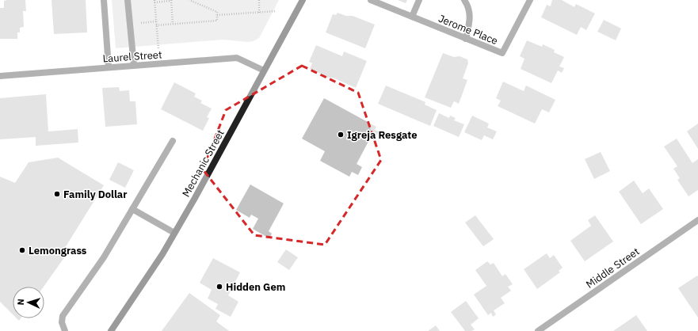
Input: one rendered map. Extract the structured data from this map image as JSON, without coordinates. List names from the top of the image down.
{
  "streets": {
    "main road": ["Mechanic Street"],
    "street": ["Jerome Place", "Laurel Street", "Middle Street"]
  },
  "crossings": [
    ["Laurel Street", "Mechanic Street"]
  ],
  "places": [
    "Igreja Resgate",
    "Family Dollar",
    "Lemongrass",
    "Hidden Gem"
  ],
  "north": "left"
}
